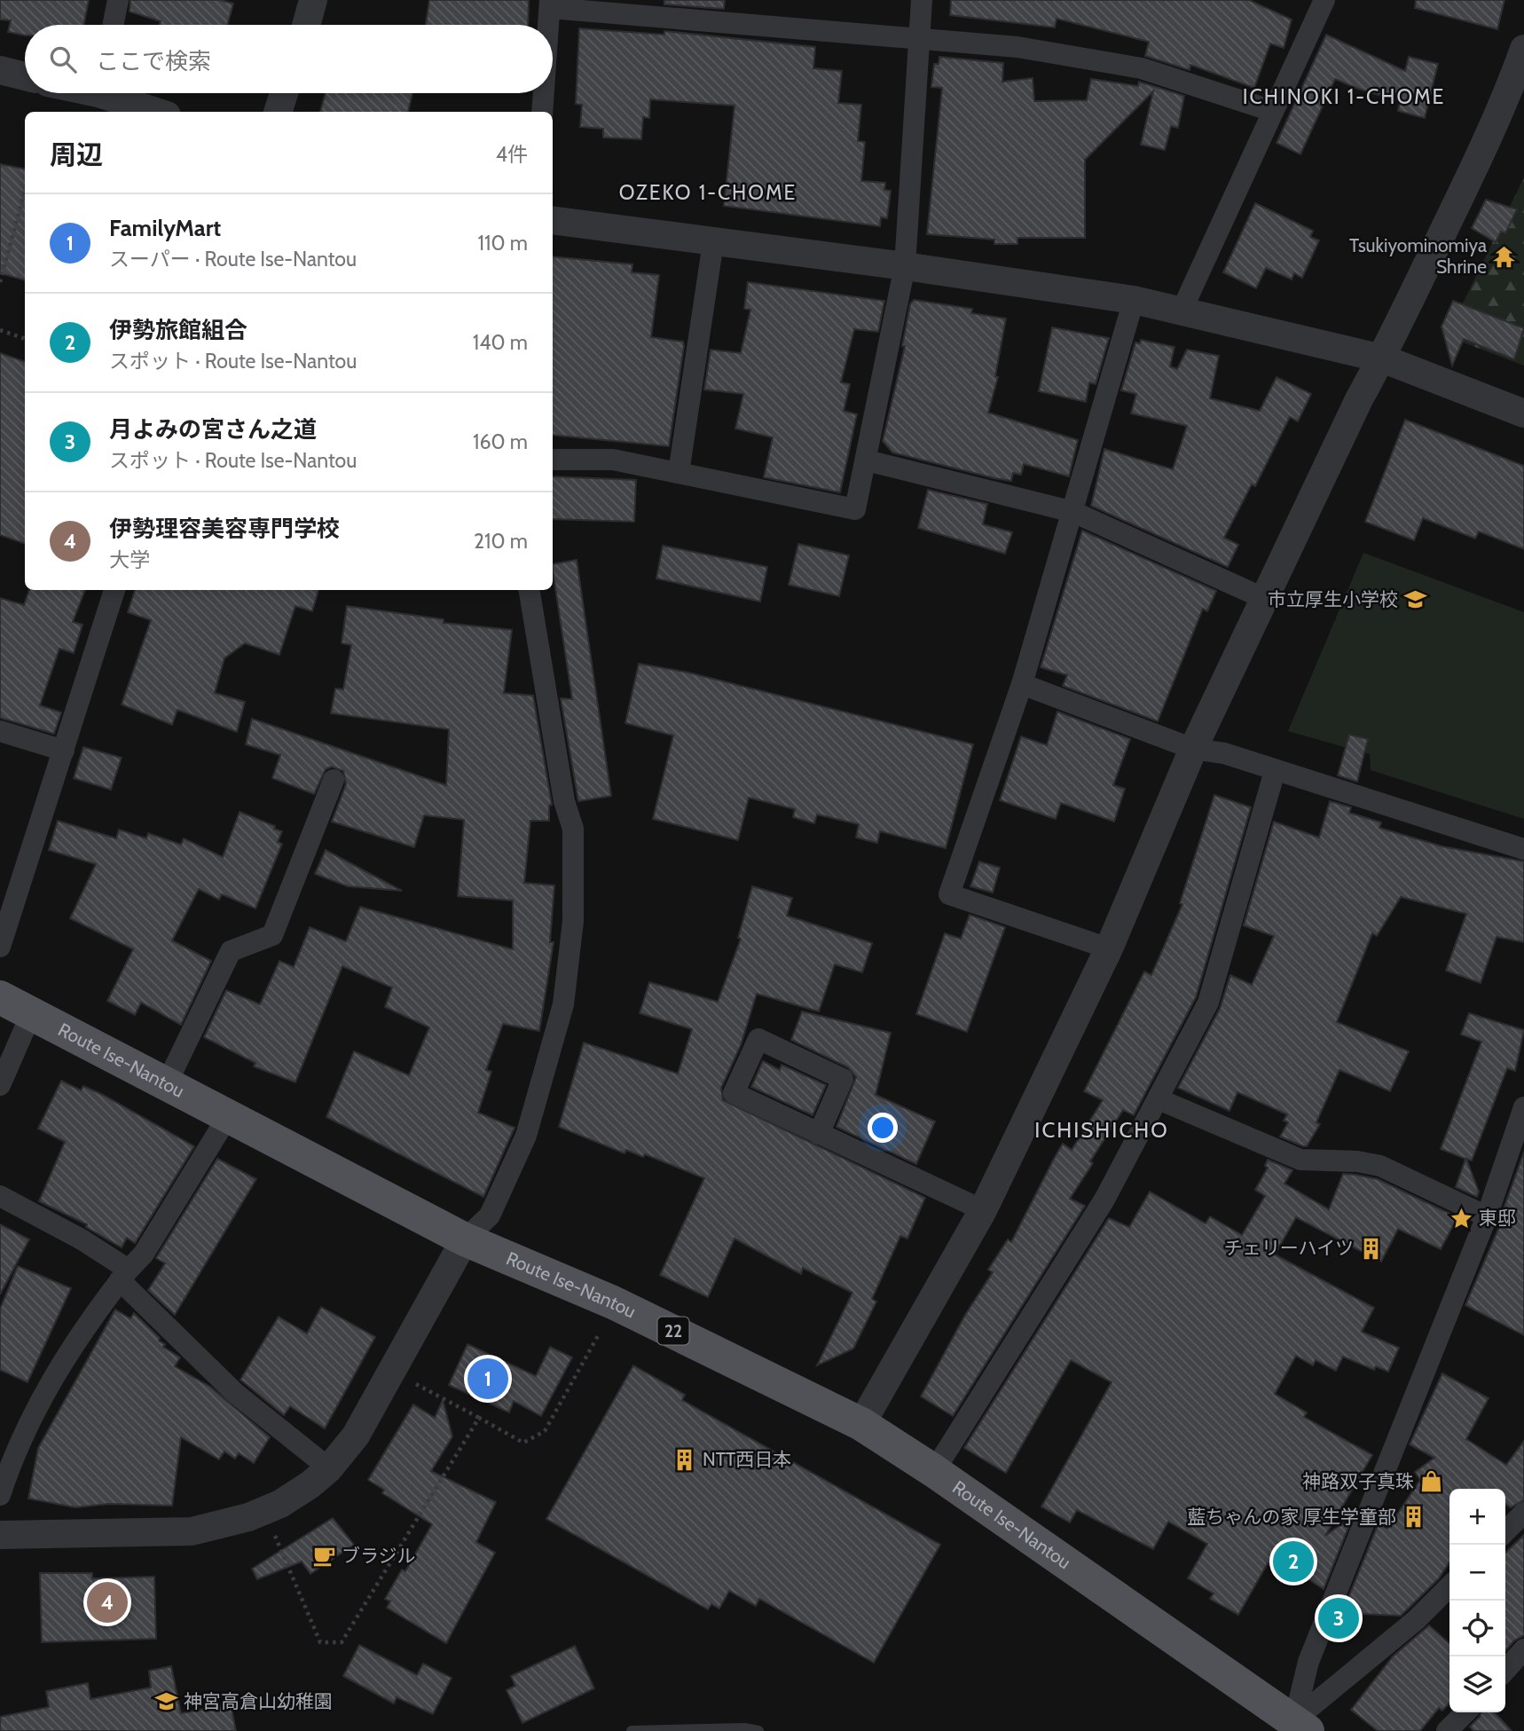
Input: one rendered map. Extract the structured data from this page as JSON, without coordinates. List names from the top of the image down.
{
  "streets": {
    "main road": ["Route Ise-Nantou", "22"]
  },
  "districts": ["ICHINOKI 1-CHOME", "OZEKO 1-CHOME", "ICHISHICHO"],
  "places": {
    "temple": ["Tsukiyominomiya Shrine"],
    "school or university": ["市立厚生小学校", "神宮高倉山幼稚園"],
    "place": ["東邸"],
    "building": ["チェリーハイツ", "NTT西日本", "藍ちゃんの家 厚生学童部"],
    "shop": ["神路双子真珠"],
    "cafe": ["ブラジル"]
  },
  "page": {
    "search": "ここで検索",
    "heading": ["周辺", "4件"],
    "list": [
      {
        "mark": "1",
        "name": "FamilyMart",
        "note": "スーパー · Route Ise-Nantou",
        "value": "110 m"
      },
      {
        "mark": "2",
        "name": "伊勢旅館組合",
        "note": "スポット · Route Ise-Nantou",
        "value": "140 m"
      },
      {
        "mark": "3",
        "name": "月よみの宮さん之道",
        "note": "スポット · Route Ise-Nantou",
        "value": "160 m"
      },
      {
        "mark": "4",
        "name": "伊勢理容美容専門学校",
        "note": "大学",
        "value": "210 m"
      }
    ],
    "pins": [
      "1",
      "2",
      "4",
      "3"
    ],
    "map_buttons": ["+", "−"]
  }
}
